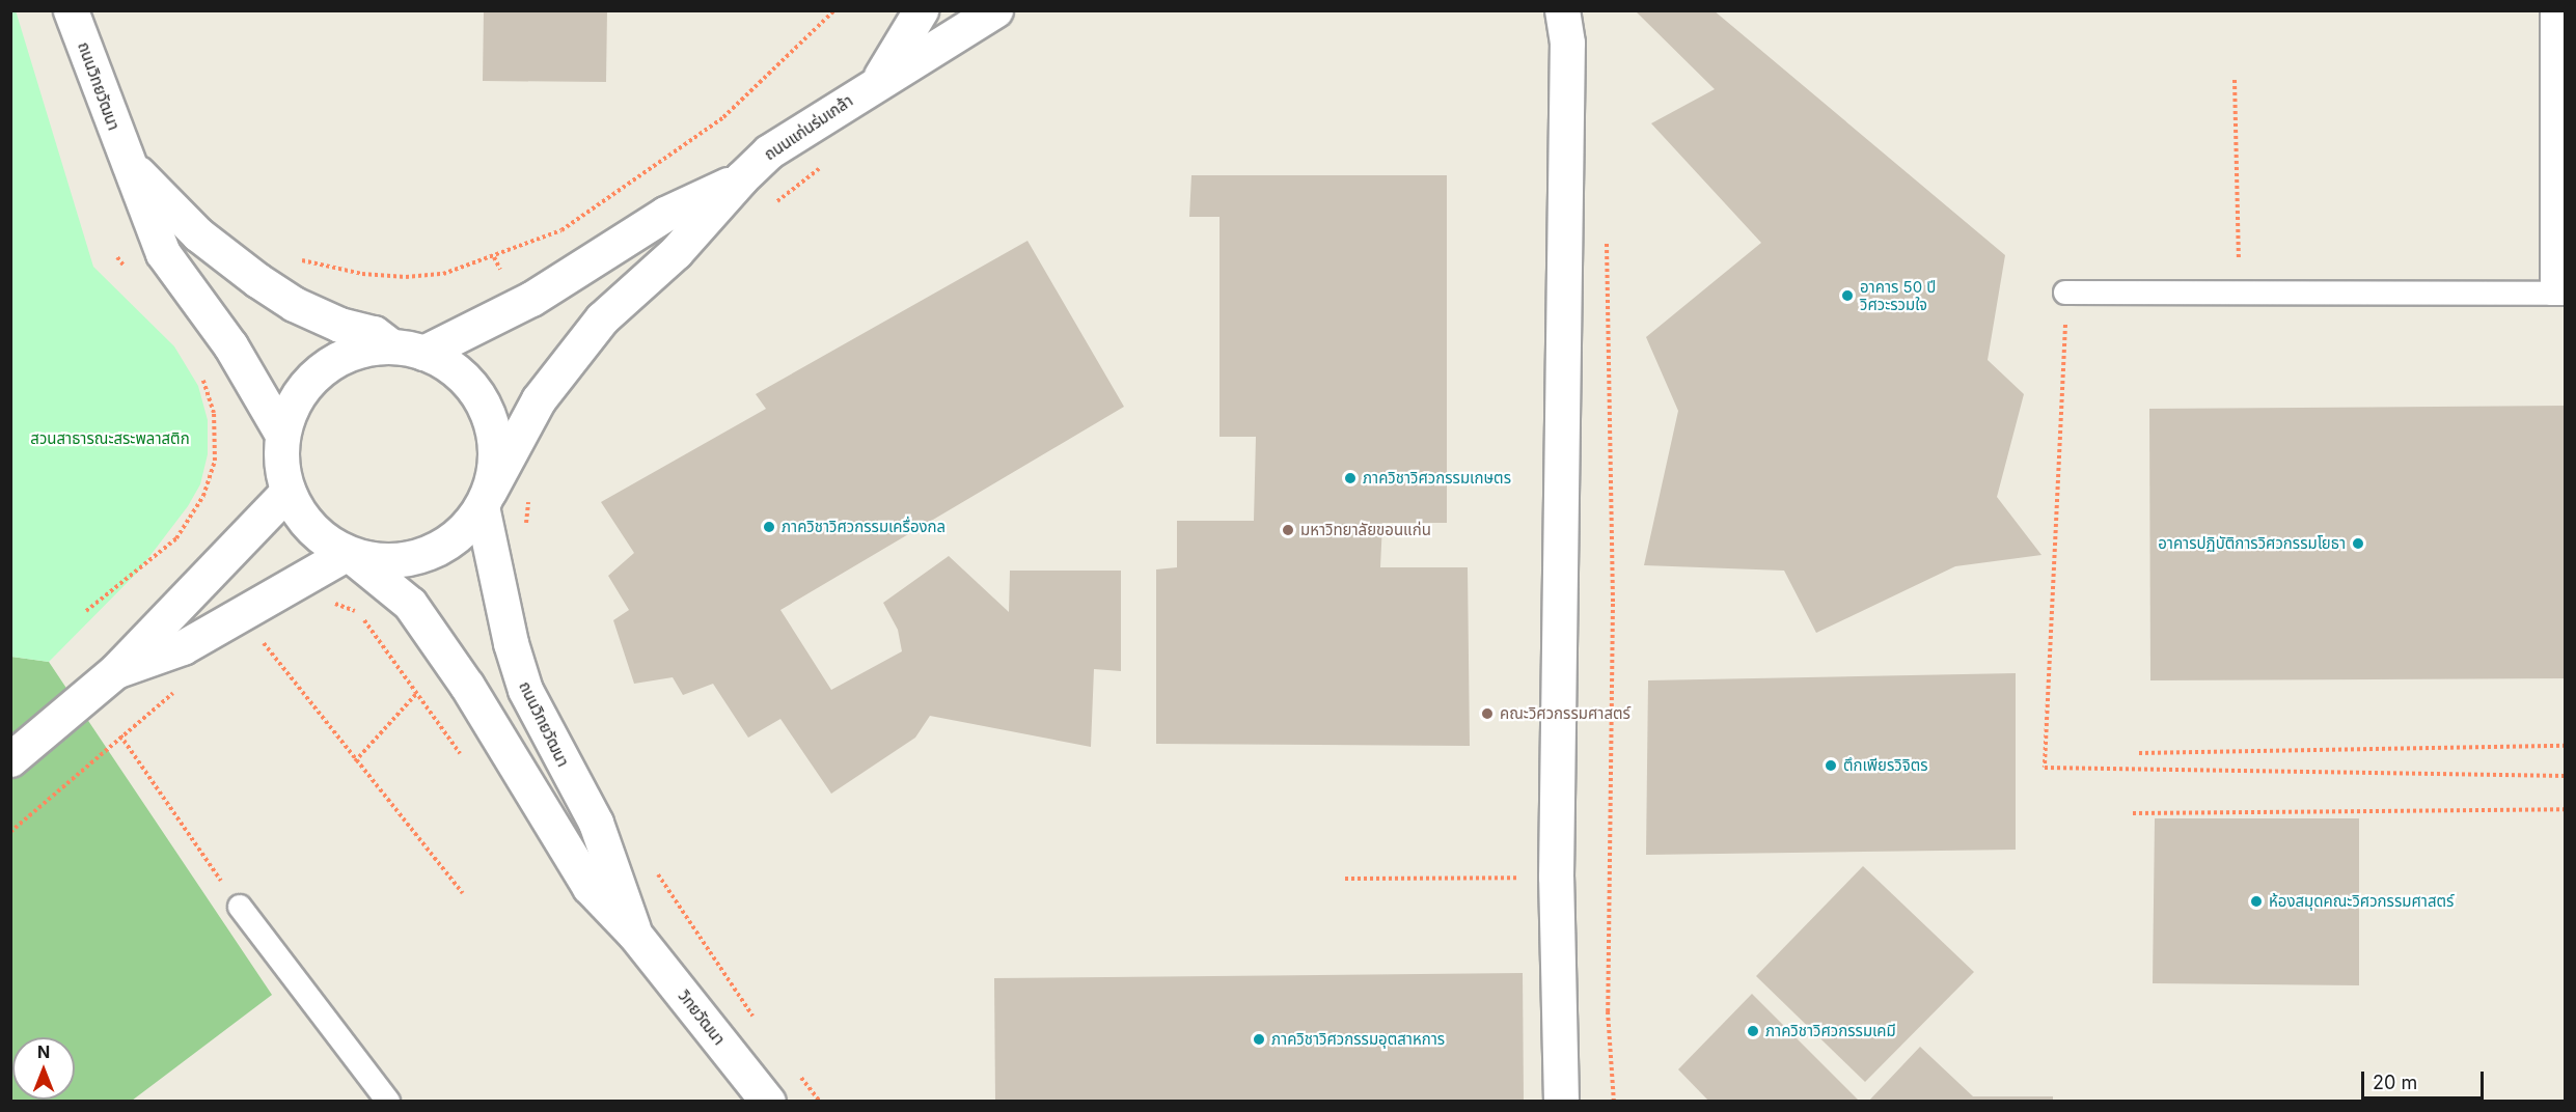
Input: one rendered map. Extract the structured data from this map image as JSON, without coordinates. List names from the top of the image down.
{
  "streets": {
    "street": ["ถนนวิทยวัฒนา", "ถนนแก่นร่มเกล้า", "วิทยวัฒนา"]
  },
  "crossings": [
    ["ถนนวิทยวัฒนา", "วิทยวัฒนา"]
  ],
  "parks": ["สวนสาธารณะสระพลาสติก"],
  "places": [
    "อาคาร 50 ปี วิศวะรวมใจ",
    "ภาควิชาวิศวกรรมเกษตร",
    "ภาควิชาวิศวกรรมเครื่องกล",
    "มหาวิทยาลัยขอนแก่น",
    "อาคารปฏิบัติการวิศวกรรมโยธา",
    "คณะวิศวกรรมศาสตร์",
    "ตึกเพียรวิจิตร",
    "ห้องสมุดคณะวิศวกรรมศาสตร์",
    "ภาควิชาวิศวกรรมเคมี",
    "ภาควิชาวิศวกรรมอุตสาหการ"
  ],
  "scale_bar": "20 m",
  "north": "top"
}
